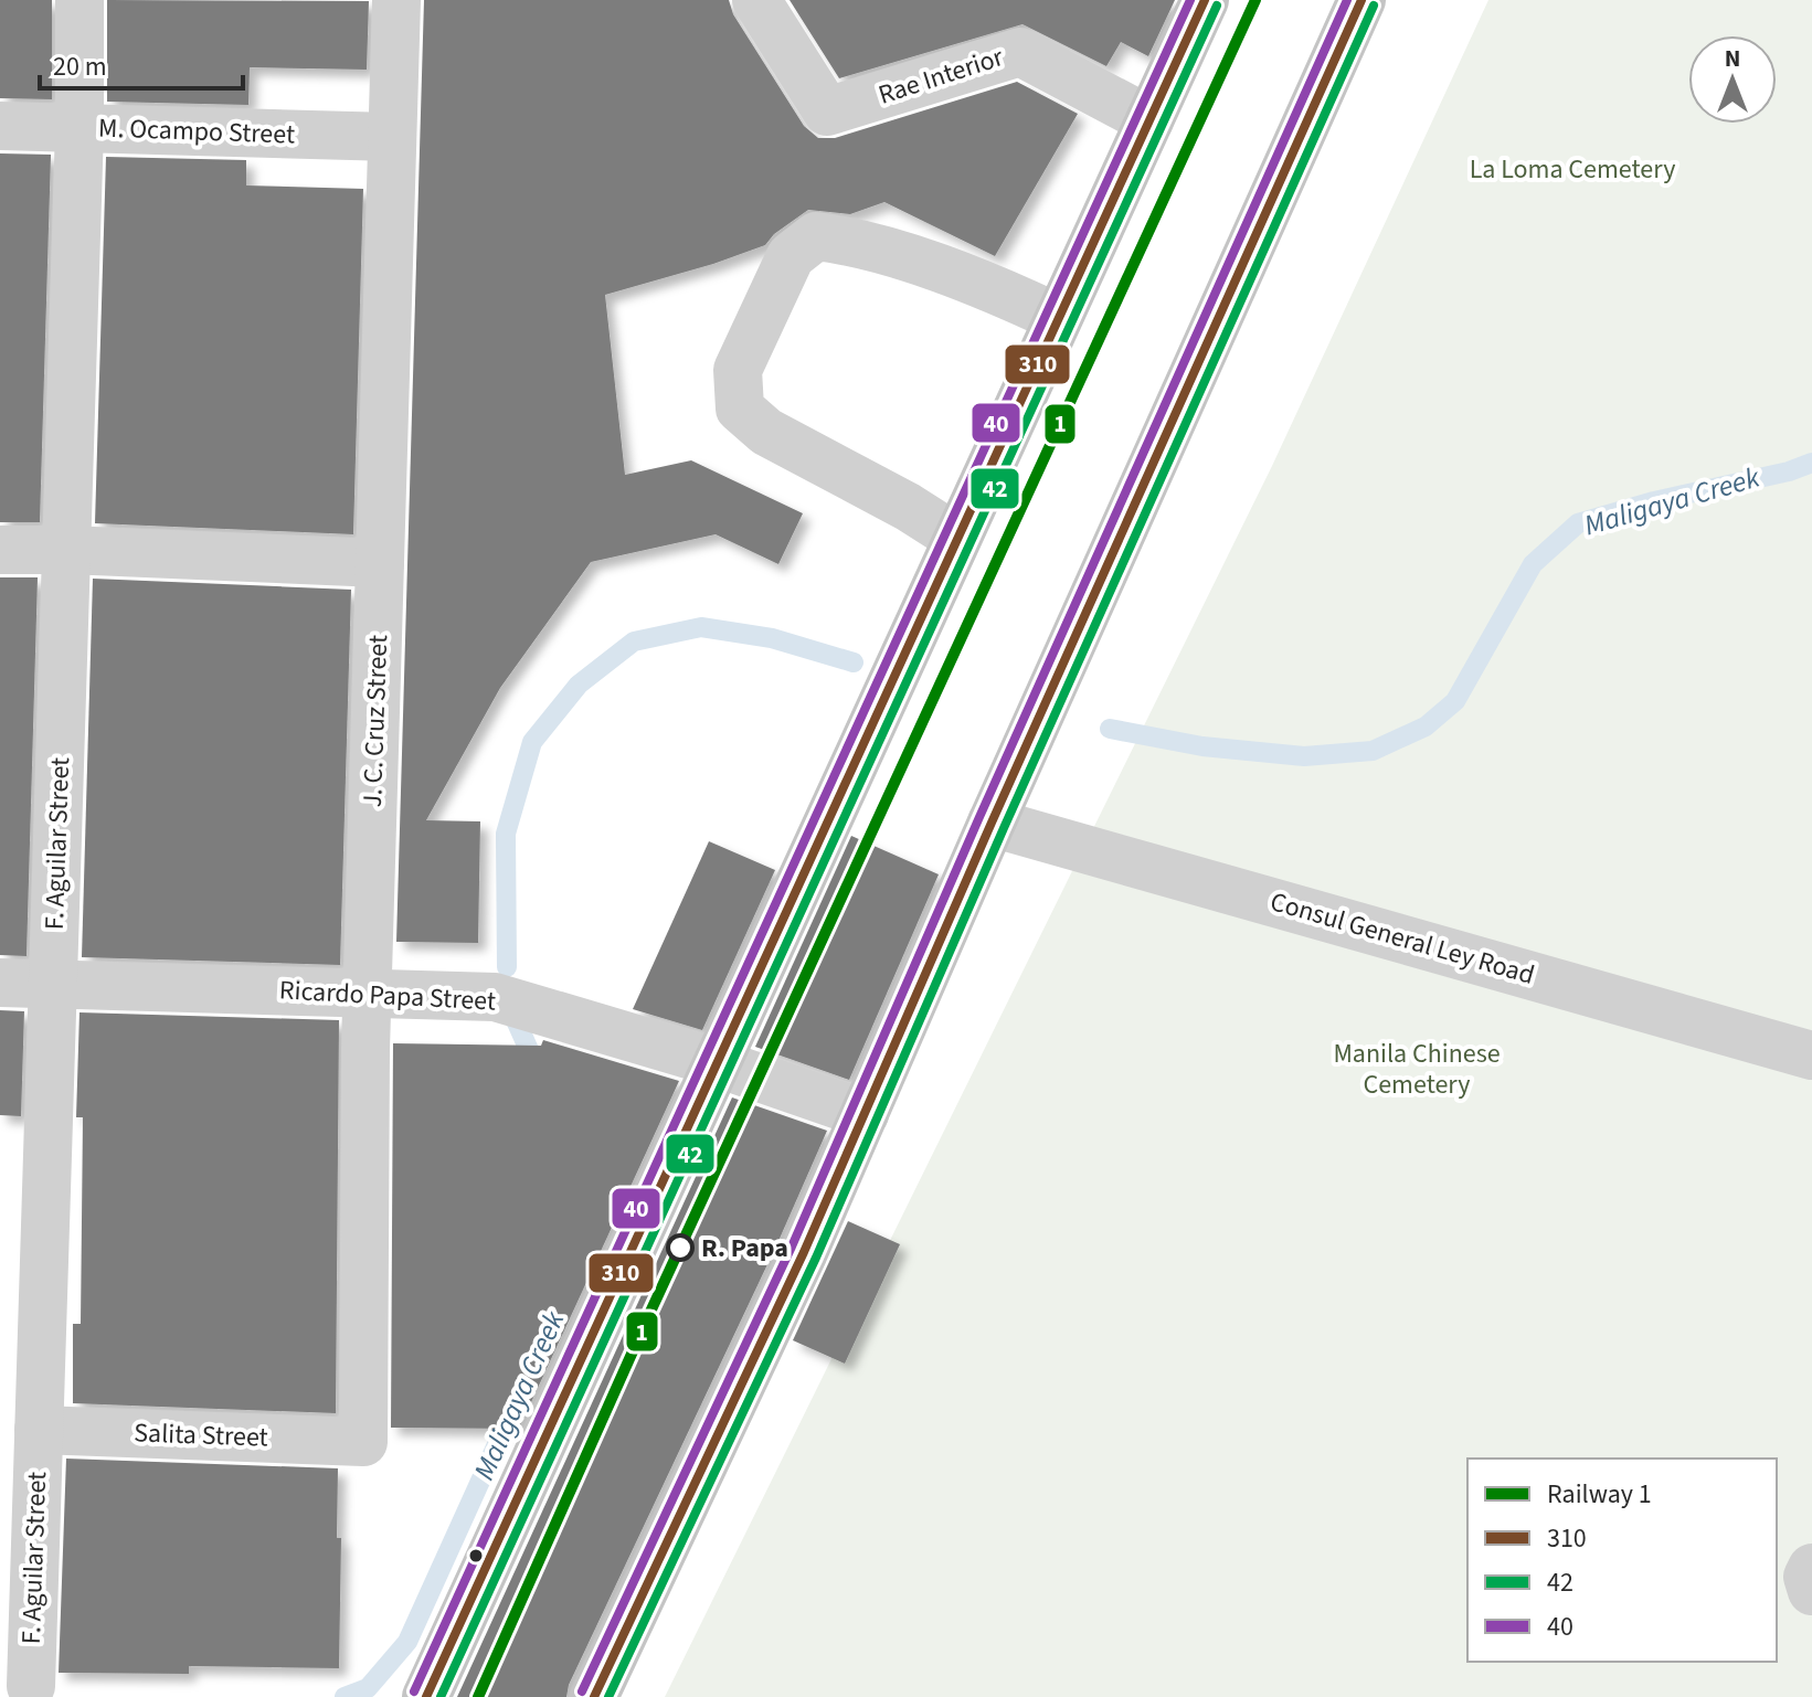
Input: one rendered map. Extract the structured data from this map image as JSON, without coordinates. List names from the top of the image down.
{
  "streets": {
    "street": [
      "Rae Interior",
      "M. Ocampo Street",
      "J. C. Cruz Street",
      "F. Aguilar Street",
      "Consul General Ley Road",
      "Ricardo Papa Street",
      "Salita Street"
    ]
  },
  "crossings": [
    ["M. Ocampo Street", "J. C. Cruz Street"],
    ["M. Ocampo Street", "F. Aguilar Street"],
    ["J. C. Cruz Street", "Ricardo Papa Street"],
    ["J. C. Cruz Street", "Salita Street"],
    ["F. Aguilar Street", "Ricardo Papa Street"],
    ["F. Aguilar Street", "Salita Street"]
  ],
  "water": ["Maligaya Creek"],
  "parks": ["La Loma Cemetery", "Manila Chinese Cemetery"],
  "places": ["R. Papa"],
  "lines": [
    "rail line 1",
    "transit line 310",
    "transit line 40",
    "transit line 42"
  ],
  "legend": [
    "Railway 1",
    "310",
    "42",
    "40"
  ],
  "scale_bar": "20 m",
  "north": "top"
}
